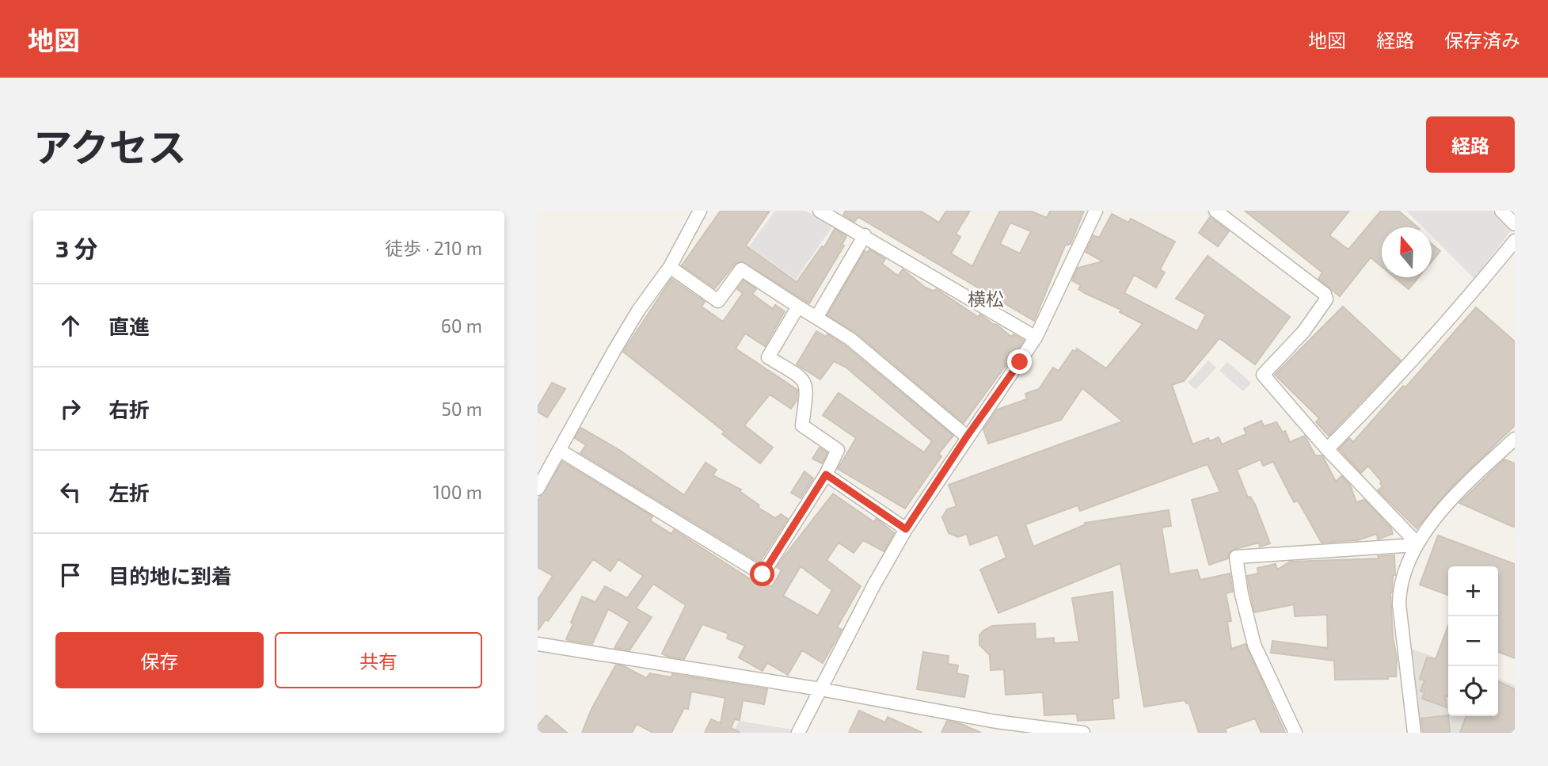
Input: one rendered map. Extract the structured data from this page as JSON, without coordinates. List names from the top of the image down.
{
  "districts": ["横松"],
  "north": "top",
  "page": {
    "header": "地図",
    "nav": ["地図", "経路", "保存済み"],
    "title": "アクセス",
    "buttons": [
      "経路",
      ["保存", "共有"]
    ],
    "heading": ["3 分", "徒歩 · 210 m"],
    "list": [
      ["直進", "60 m"],
      ["右折", "50 m"],
      ["左折", "100 m"],
      "目的地に到着"
    ],
    "map_buttons": ["+", "−"]
  }
}
